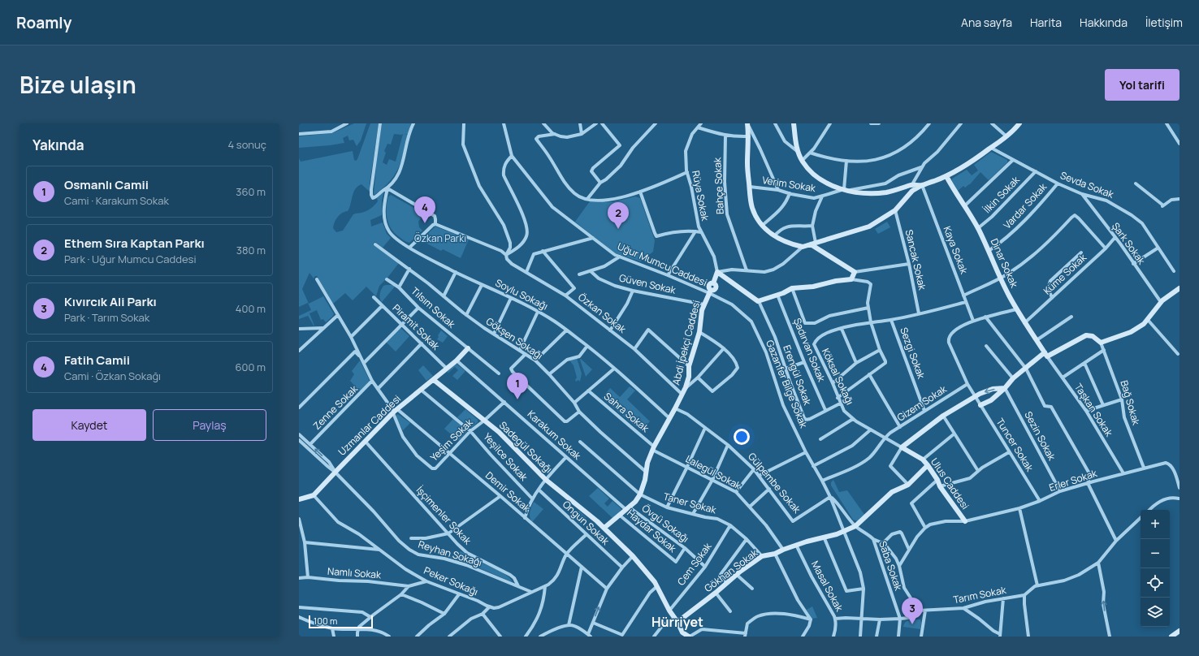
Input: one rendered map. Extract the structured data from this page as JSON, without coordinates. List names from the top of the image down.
{
  "streets": {
    "street": [
      "Verim Sokak",
      "Sevda Sokak",
      "Bahçe Sokak",
      "İlkin Sokak",
      "Rüya Sokak",
      "Vardar Sokak",
      "Şark Sokak",
      "Kaya Sokak",
      "Sancak Sokak",
      "Dinar Sokak",
      "Uğur Mumcu Caddesi",
      "Küme Sokak",
      "Güven Sokak",
      "Soylu Sokağı",
      "Tılsım Sokak",
      "Özkan Sokak",
      "Piramit Sokak",
      "Gökşen Sokağı",
      "Abdi İpekçi Caddesi",
      "Şadırvan Sokak",
      "Sezgi Sokak",
      "Erengül Sokak",
      "Köksal Sokağı",
      "Gazanfer Bilge Sokak",
      "Bağ Sokak",
      "Gizem Sokak",
      "Zenne Sokak",
      "Taşkan Sokak",
      "Sahra Sokak",
      "Uzmanlar Caddesi",
      "Karakum Sokak",
      "Sezin Sokak",
      "Yeşim Sokak",
      "Tuncer Sokak",
      "Sadegül Sokağı",
      "Yeşilce Sokak",
      "Lalegül Sokak",
      "Erler Sokak",
      "Gülpembe Sokak",
      "Ulus Caddesi",
      "Demir Sokak",
      "Taner Sokak",
      "İşçimenler Sokak",
      "Ongun Sokak",
      "Övgü Sokağı",
      "Haydar Sokak",
      "Reyhan Sokağı",
      "Cem Sokak",
      "Saba Sokak",
      "Gökhan Sokak",
      "Namlı Sokak",
      "Peker Sokağı",
      "Masal Sokak",
      "Tarım Sokak"
    ]
  },
  "crossings": [
    ["Sevda Sokak", "İlkin Sokak"],
    ["Sevda Sokak", "Vardar Sokak"],
    ["Sevda Sokak", "Şark Sokak"],
    ["İlkin Sokak", "Dinar Sokak"],
    ["Rüya Sokak", "Abdi İpekçi Caddesi"],
    ["Vardar Sokak", "Dinar Sokak"],
    ["Şark Sokak", "Küme Sokak"],
    ["Kaya Sokak", "Köksal Sokağı"],
    ["Kaya Sokak", "Tuncer Sokak"],
    ["Sancak Sokak", "Köksal Sokağı"],
    ["Dinar Sokak", "Küme Sokak"],
    ["Dinar Sokak", "Taşkan Sokak"],
    ["Uğur Mumcu Caddesi", "Abdi İpekçi Caddesi"],
    ["Uğur Mumcu Caddesi", "Gazanfer Bilge Sokak"],
    ["Güven Sokak", "Abdi İpekçi Caddesi"],
    ["Soylu Sokağı", "Abdi İpekçi Caddesi"],
    ["Tılsım Sokak", "Uzmanlar Caddesi"],
    ["Özkan Sokak", "Abdi İpekçi Caddesi"],
    ["Piramit Sokak", "Uzmanlar Caddesi"],
    ["Gökşen Sokağı", "Abdi İpekçi Caddesi"],
    ["Abdi İpekçi Caddesi", "Gazanfer Bilge Sokak"],
    ["Abdi İpekçi Caddesi", "Sahra Sokak"],
    ["Abdi İpekçi Caddesi", "Karakum Sokak"],
    ["Abdi İpekçi Caddesi", "Sadegül Sokağı"],
    ["Abdi İpekçi Caddesi", "Lalegül Sokak"],
    ["Abdi İpekçi Caddesi", "Gülpembe Sokak"],
    ["Abdi İpekçi Caddesi", "Taner Sokak"],
    ["Abdi İpekçi Caddesi", "Övgü Sokağı"],
    ["Abdi İpekçi Caddesi", "Haydar Sokak"],
    ["Şadırvan Sokak", "Erengül Sokak"],
    ["Sezgi Sokak", "Köksal Sokağı"],
    ["Sezgi Sokak", "Gizem Sokak"],
    ["Erengül Sokak", "Köksal Sokağı"],
    ["Köksal Sokağı", "Gizem Sokak"],
    ["Köksal Sokağı", "Ulus Caddesi"],
    ["Gazanfer Bilge Sokak", "Gülpembe Sokak"],
    ["Gazanfer Bilge Sokak", "Saba Sokak"],
    ["Gazanfer Bilge Sokak", "Gökhan Sokak"],
    ["Gazanfer Bilge Sokak", "Tarım Sokak"],
    ["Bağ Sokak", "Erler Sokak"],
    ["Gizem Sokak", "Tuncer Sokak"],
    ["Zenne Sokak", "Demir Sokak"],
    ["Zenne Sokak", "Reyhan Sokağı"],
    ["Taşkan Sokak", "Erler Sokak"],
    ["Sahra Sokak", "Lalegül Sokak"],
    ["Uzmanlar Caddesi", "Karakum Sokak"],
    ["Uzmanlar Caddesi", "Yeşim Sokak"],
    ["Uzmanlar Caddesi", "Sadegül Sokağı"],
    ["Uzmanlar Caddesi", "Yeşilce Sokak"],
    ["Uzmanlar Caddesi", "Demir Sokak"],
    ["Uzmanlar Caddesi", "İşçimenler Sokak"],
    ["Uzmanlar Caddesi", "Reyhan Sokağı"],
    ["Uzmanlar Caddesi", "Peker Sokağı"],
    ["Karakum Sokak", "Yeşim Sokak"],
    ["Karakum Sokak", "Övgü Sokağı"],
    ["Sezin Sokak", "Erler Sokak"],
    ["Yeşim Sokak", "Sadegül Sokağı"],
    ["Yeşim Sokak", "Yeşilce Sokak"],
    ["Yeşim Sokak", "Demir Sokak"],
    ["Tuncer Sokak", "Erler Sokak"],
    ["Lalegül Sokak", "Gökhan Sokak"],
    ["Erler Sokak", "Ulus Caddesi"],
    ["Gülpembe Sokak", "Saba Sokak"],
    ["Demir Sokak", "Peker Sokağı"],
    ["Taner Sokak", "Cem Sokak"],
    ["Taner Sokak", "Gökhan Sokak"],
    ["İşçimenler Sokak", "Reyhan Sokağı"],
    ["Övgü Sokağı", "Haydar Sokak"],
    ["Övgü Sokağı", "Cem Sokak"],
    ["Reyhan Sokağı", "Peker Sokağı"],
    ["Saba Sokak", "Gökhan Sokak"],
    ["Saba Sokak", "Tarım Sokak"],
    ["Gökhan Sokak", "Masal Sokak"],
    ["Masal Sokak", "Tarım Sokak"]
  ],
  "districts": ["Hürriyet"],
  "parks": ["Özkan Parkı"],
  "scale_bar": "100 m",
  "page": {
    "header": "Roamly",
    "nav": [
      "Ana sayfa",
      "Harita",
      "Hakkında",
      "İletişim"
    ],
    "title": "Bize ulaşın",
    "buttons": [
      "Yol tarifi",
      ["Kaydet", "Paylaş"]
    ],
    "heading": ["Yakında", "4 sonuç"],
    "list": [
      {
        "mark": "1",
        "name": "Osmanlı Camii",
        "note": "Cami · Karakum Sokak",
        "value": "360 m"
      },
      {
        "mark": "2",
        "name": "Ethem Sıra Kaptan Parkı",
        "note": "Park · Uğur Mumcu Caddesi",
        "value": "380 m"
      },
      {
        "mark": "3",
        "name": "Kıvırcık Ali Parkı",
        "note": "Park · Tarım Sokak",
        "value": "400 m"
      },
      {
        "mark": "4",
        "name": "Fatih Camii",
        "note": "Cami · Özkan Sokağı",
        "value": "600 m"
      }
    ],
    "pins": [
      "4",
      "2",
      "1",
      "3"
    ],
    "map_buttons": ["+", "−"],
    "scale": "100 m"
  }
}
